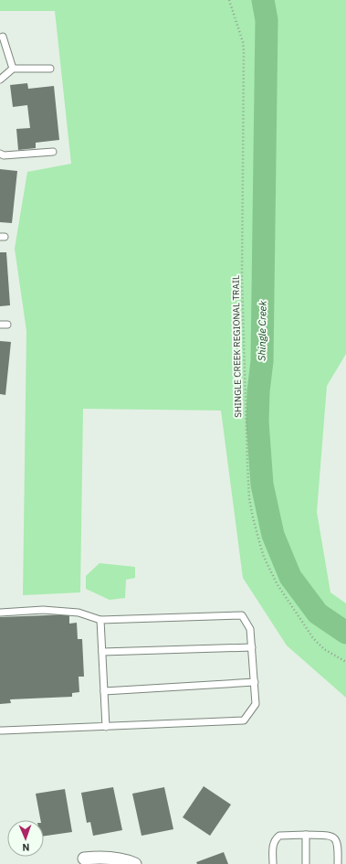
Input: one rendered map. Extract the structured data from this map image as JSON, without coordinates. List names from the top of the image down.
{
  "streets": {
    "path": ["SHINGLE CREEK REGIONAL TRAIL"]
  },
  "water": ["Shingle Creek"],
  "north": "bottom"
}
